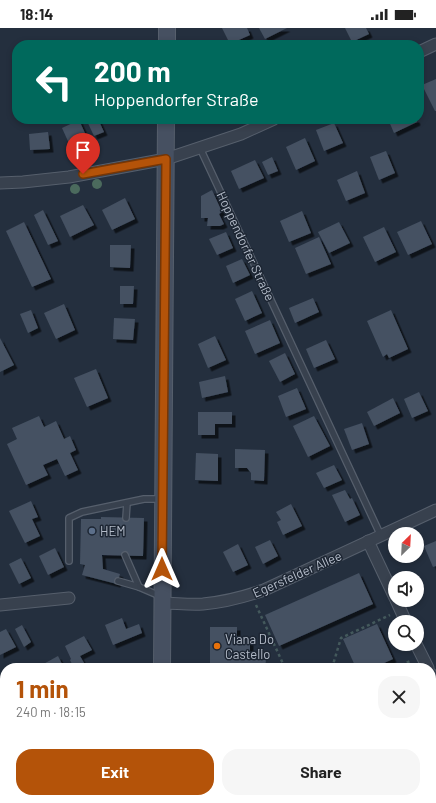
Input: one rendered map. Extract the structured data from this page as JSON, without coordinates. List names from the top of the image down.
{
  "streets": {
    "street": ["Egersfelder Allee"],
    "lane": ["Hoppendorfer Straße"]
  },
  "crossings": [
    ["Hoppendorfer Straße", "Egersfelder Allee"]
  ],
  "places": ["HEM", "Viana Do Castello"],
  "north": "top right",
  "page": {
    "status": "18:14",
    "turn": ["200 m", "Hoppendorfer Straße"],
    "heading": ["1 min", "240 m · 18:15"],
    "buttons": ["Exit", "Share"]
  }
}
